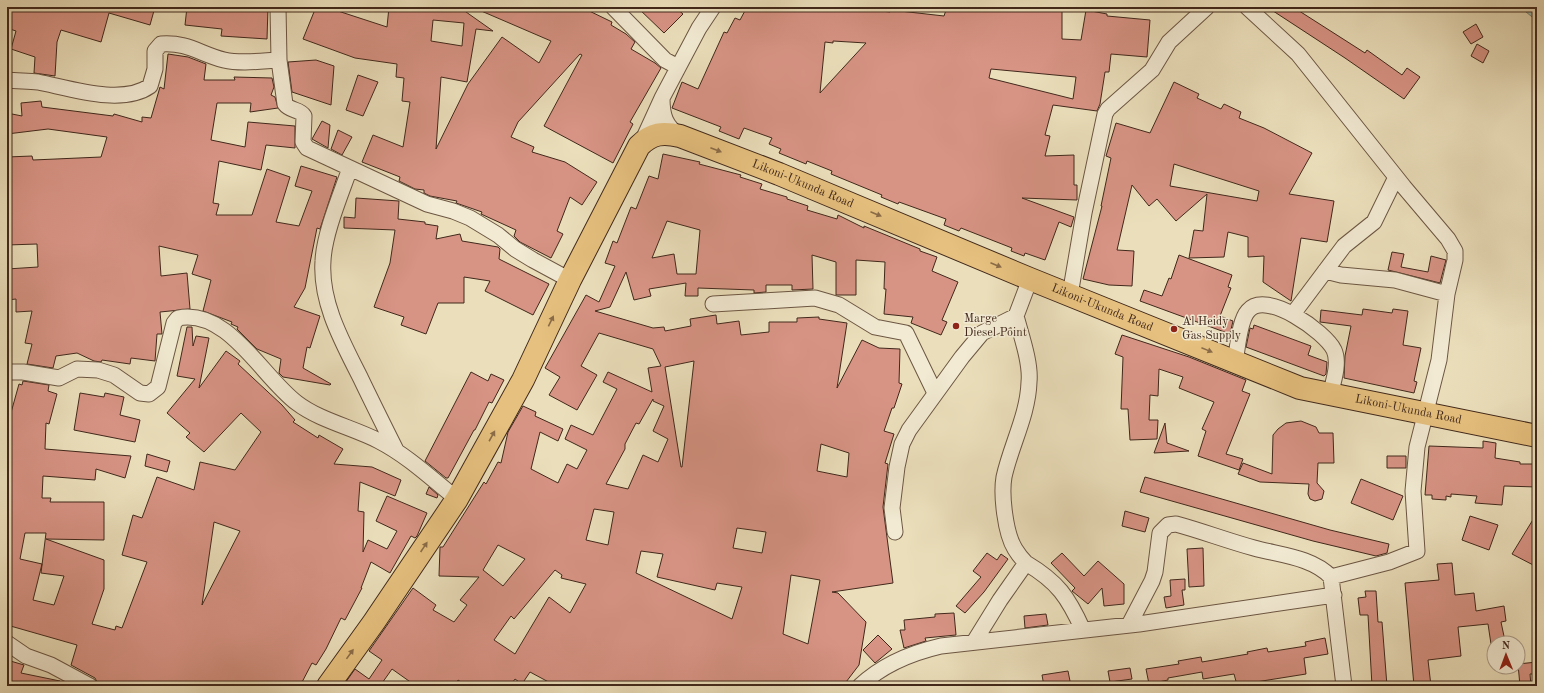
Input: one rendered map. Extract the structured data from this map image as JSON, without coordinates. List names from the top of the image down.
{
  "streets": {
    "highway": ["Likoni-Ukunda Road"]
  },
  "one_way": ["Likoni-Ukunda Road"],
  "places": ["Marge Diesel Point", "Al Heidy Gas Supply"],
  "north": "top"
}
